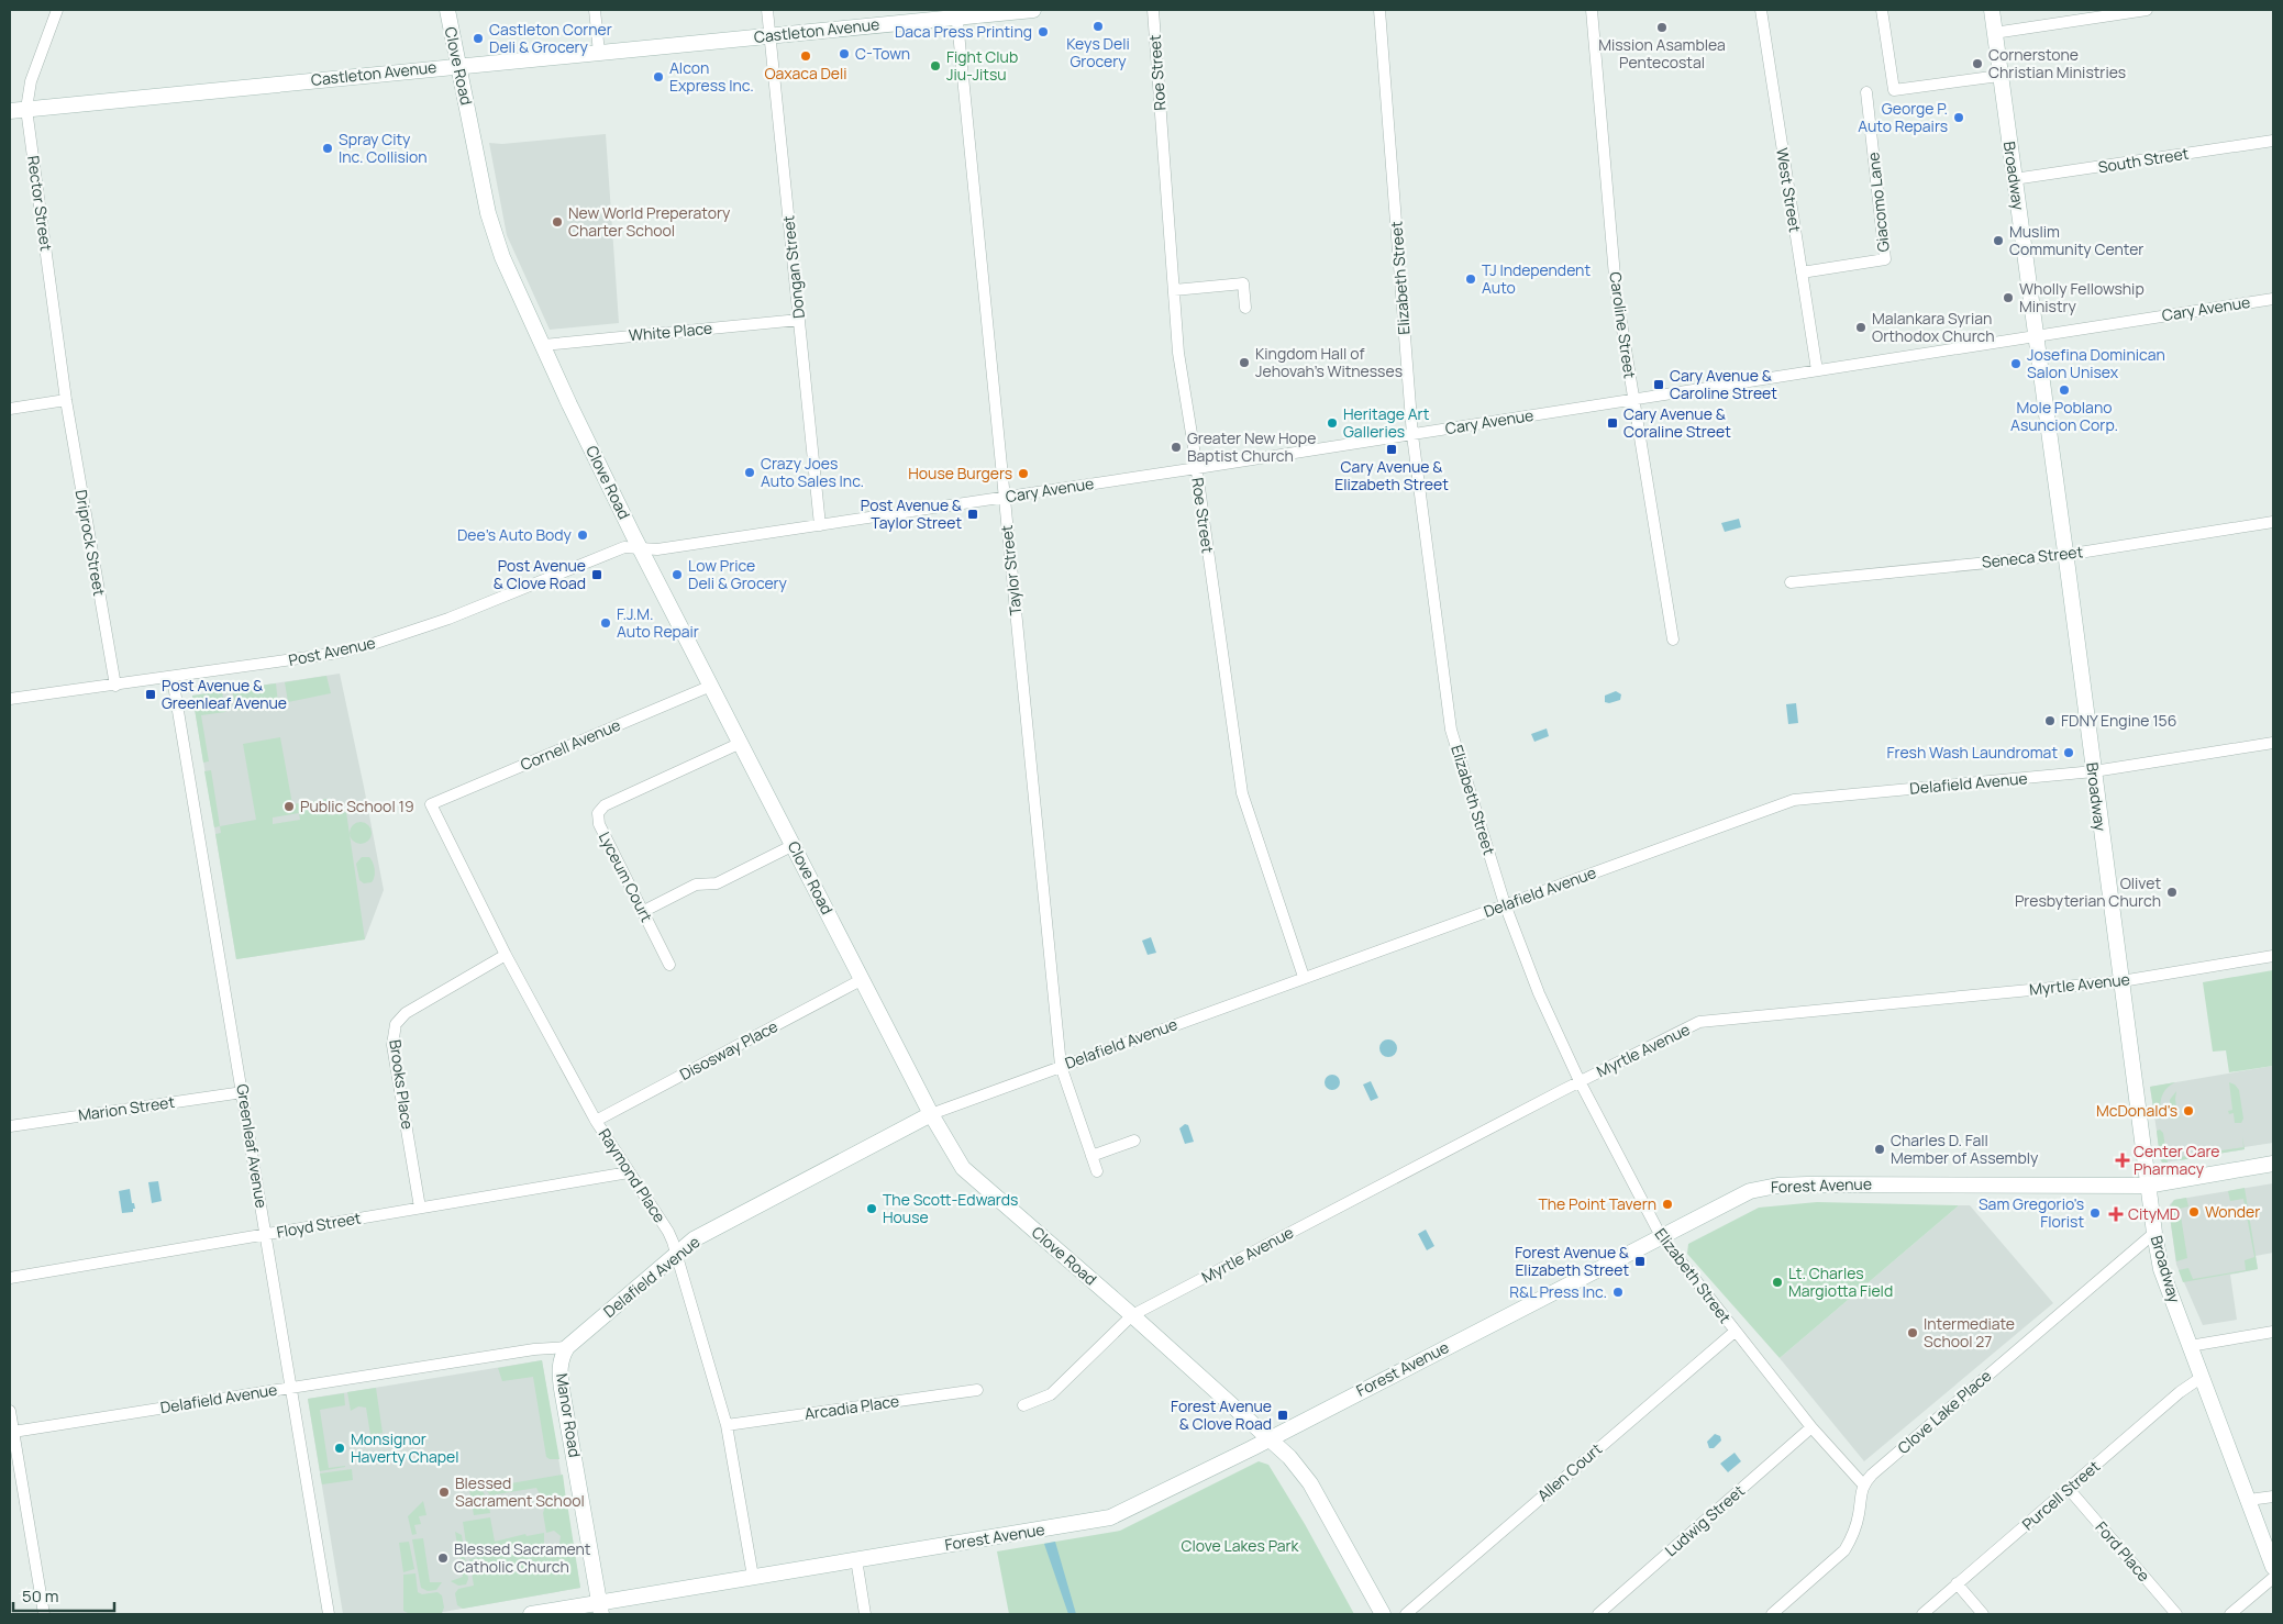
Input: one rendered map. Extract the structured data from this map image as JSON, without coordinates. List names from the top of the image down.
{
  "streets": {
    "street": [
      "Castleton Avenue",
      "Clove Road",
      "Roe Street",
      "South Street",
      "Broadway",
      "West Street",
      "Giacomo Lane",
      "Rector Street",
      "Dongan Street",
      "Elizabeth Street",
      "Cary Avenue",
      "Caroline Street",
      "White Place",
      "Driprock Street",
      "Seneca Street",
      "Taylor Street",
      "Post Avenue",
      "Cornell Avenue",
      "Delafield Avenue",
      "Lyceum Court",
      "Myrtle Avenue",
      "Disosway Place",
      "Brooks Place",
      "Marion Street",
      "Greenleaf Avenue",
      "Raymond Place",
      "Forest Avenue",
      "Floyd Street",
      "Arcadia Place",
      "Clove Lake Place",
      "Manor Road",
      "Allen Court",
      "Purcell Street",
      "Ludwig Street",
      "Ford Place"
    ]
  },
  "crossings": [
    ["Castleton Avenue", "Clove Road"],
    ["Castleton Avenue", "Rector Street"],
    ["Castleton Avenue", "Dongan Street"],
    ["Castleton Avenue", "Taylor Street"],
    ["Clove Road", "Cary Avenue"],
    ["Clove Road", "White Place"],
    ["Clove Road", "Post Avenue"],
    ["Clove Road", "Cornell Avenue"],
    ["Clove Road", "Delafield Avenue"],
    ["Clove Road", "Lyceum Court"],
    ["Clove Road", "Myrtle Avenue"],
    ["Clove Road", "Disosway Place"],
    ["Clove Road", "Forest Avenue"],
    ["Roe Street", "Cary Avenue"],
    ["Roe Street", "Delafield Avenue"],
    ["South Street", "Broadway"],
    ["Broadway", "Cary Avenue"],
    ["Broadway", "Seneca Street"],
    ["Broadway", "Delafield Avenue"],
    ["Broadway", "Myrtle Avenue"],
    ["Broadway", "Forest Avenue"],
    ["Broadway", "Clove Lake Place"],
    ["Broadway", "Purcell Street"],
    ["West Street", "Giacomo Lane"],
    ["West Street", "Cary Avenue"],
    ["Rector Street", "Driprock Street"],
    ["Dongan Street", "Cary Avenue"],
    ["Dongan Street", "White Place"],
    ["Elizabeth Street", "Cary Avenue"],
    ["Elizabeth Street", "Delafield Avenue"],
    ["Elizabeth Street", "Myrtle Avenue"],
    ["Elizabeth Street", "Forest Avenue"],
    ["Elizabeth Street", "Clove Lake Place"],
    ["Elizabeth Street", "Allen Court"],
    ["Elizabeth Street", "Ludwig Street"],
    ["Cary Avenue", "Caroline Street"],
    ["Cary Avenue", "Taylor Street"],
    ["Cary Avenue", "Post Avenue"],
    ["Driprock Street", "Post Avenue"],
    ["Taylor Street", "Delafield Avenue"],
    ["Post Avenue", "Greenleaf Avenue"],
    ["Cornell Avenue", "Raymond Place"],
    ["Delafield Avenue", "Greenleaf Avenue"],
    ["Delafield Avenue", "Raymond Place"],
    ["Delafield Avenue", "Manor Road"],
    ["Disosway Place", "Raymond Place"],
    ["Brooks Place", "Raymond Place"],
    ["Brooks Place", "Floyd Street"],
    ["Marion Street", "Greenleaf Avenue"],
    ["Greenleaf Avenue", "Floyd Street"],
    ["Raymond Place", "Forest Avenue"],
    ["Raymond Place", "Floyd Street"],
    ["Raymond Place", "Arcadia Place"],
    ["Forest Avenue", "Manor Road"],
    ["Purcell Street", "Ford Place"]
  ],
  "parks": ["Clove Lakes Park"],
  "places": {
    "other": [
      "Keys Deli Grocery",
      "Mission Asamblea Pentecostal",
      "Daca Press Printing",
      "Castleton Corner Deli & Grocery",
      "C-Town",
      "Oaxaca Deli",
      "Cornerstone Christian Ministries",
      "Fight Club Jiu-Jitsu",
      "Alcon Express Inc.",
      "George P. Auto Repairs",
      "Spray City Inc. Collision",
      "New World Preperatory Charter School",
      "Muslim Community Center",
      "TJ Independent Auto",
      "Wholly Fellowship Ministry",
      "Malankara Syrian Orthodox Church",
      "Kingdom Hall of Jehovah's Witnesses",
      "Josefina Dominican Salon Unisex",
      "Mole Poblano Asuncion Corp.",
      "Heritage Art Galleries",
      "Greater New Hope Baptist Church",
      "Crazy Joes Auto Sales Inc.",
      "House Burgers",
      "Dee's Auto Body",
      "Low Price Deli & Grocery",
      "F.J.M. Auto Repair",
      "FDNY Engine 156",
      "Fresh Wash Laundromat",
      "Public School 19",
      "Olivet Presbyterian Church",
      "McDonald's",
      "Charles D. Fall Member of Assembly",
      "The Point Tavern",
      "The Scott-Edwards House",
      "Wonder",
      "Sam Gregorio's Florist",
      "Lt. Charles Margiotta Field",
      "R&L Press Inc.",
      "Intermediate School 27",
      "Monsignor Haverty Chapel",
      "Blessed Sacrament School",
      "Blessed Sacrament Catholic Church"
    ],
    "transit": [
      "Cary Avenue & Caroline Street",
      "Cary Avenue & Coraline Street",
      "Cary Avenue & Elizabeth Street",
      "Post Avenue & Taylor Street",
      "Post Avenue & Clove Road",
      "Post Avenue & Greenleaf Avenue",
      "Forest Avenue & Elizabeth Street",
      "Forest Avenue & Clove Road"
    ],
    "health": ["Center Care Pharmacy", "CityMD"]
  },
  "scale_bar": "50 m"
}
